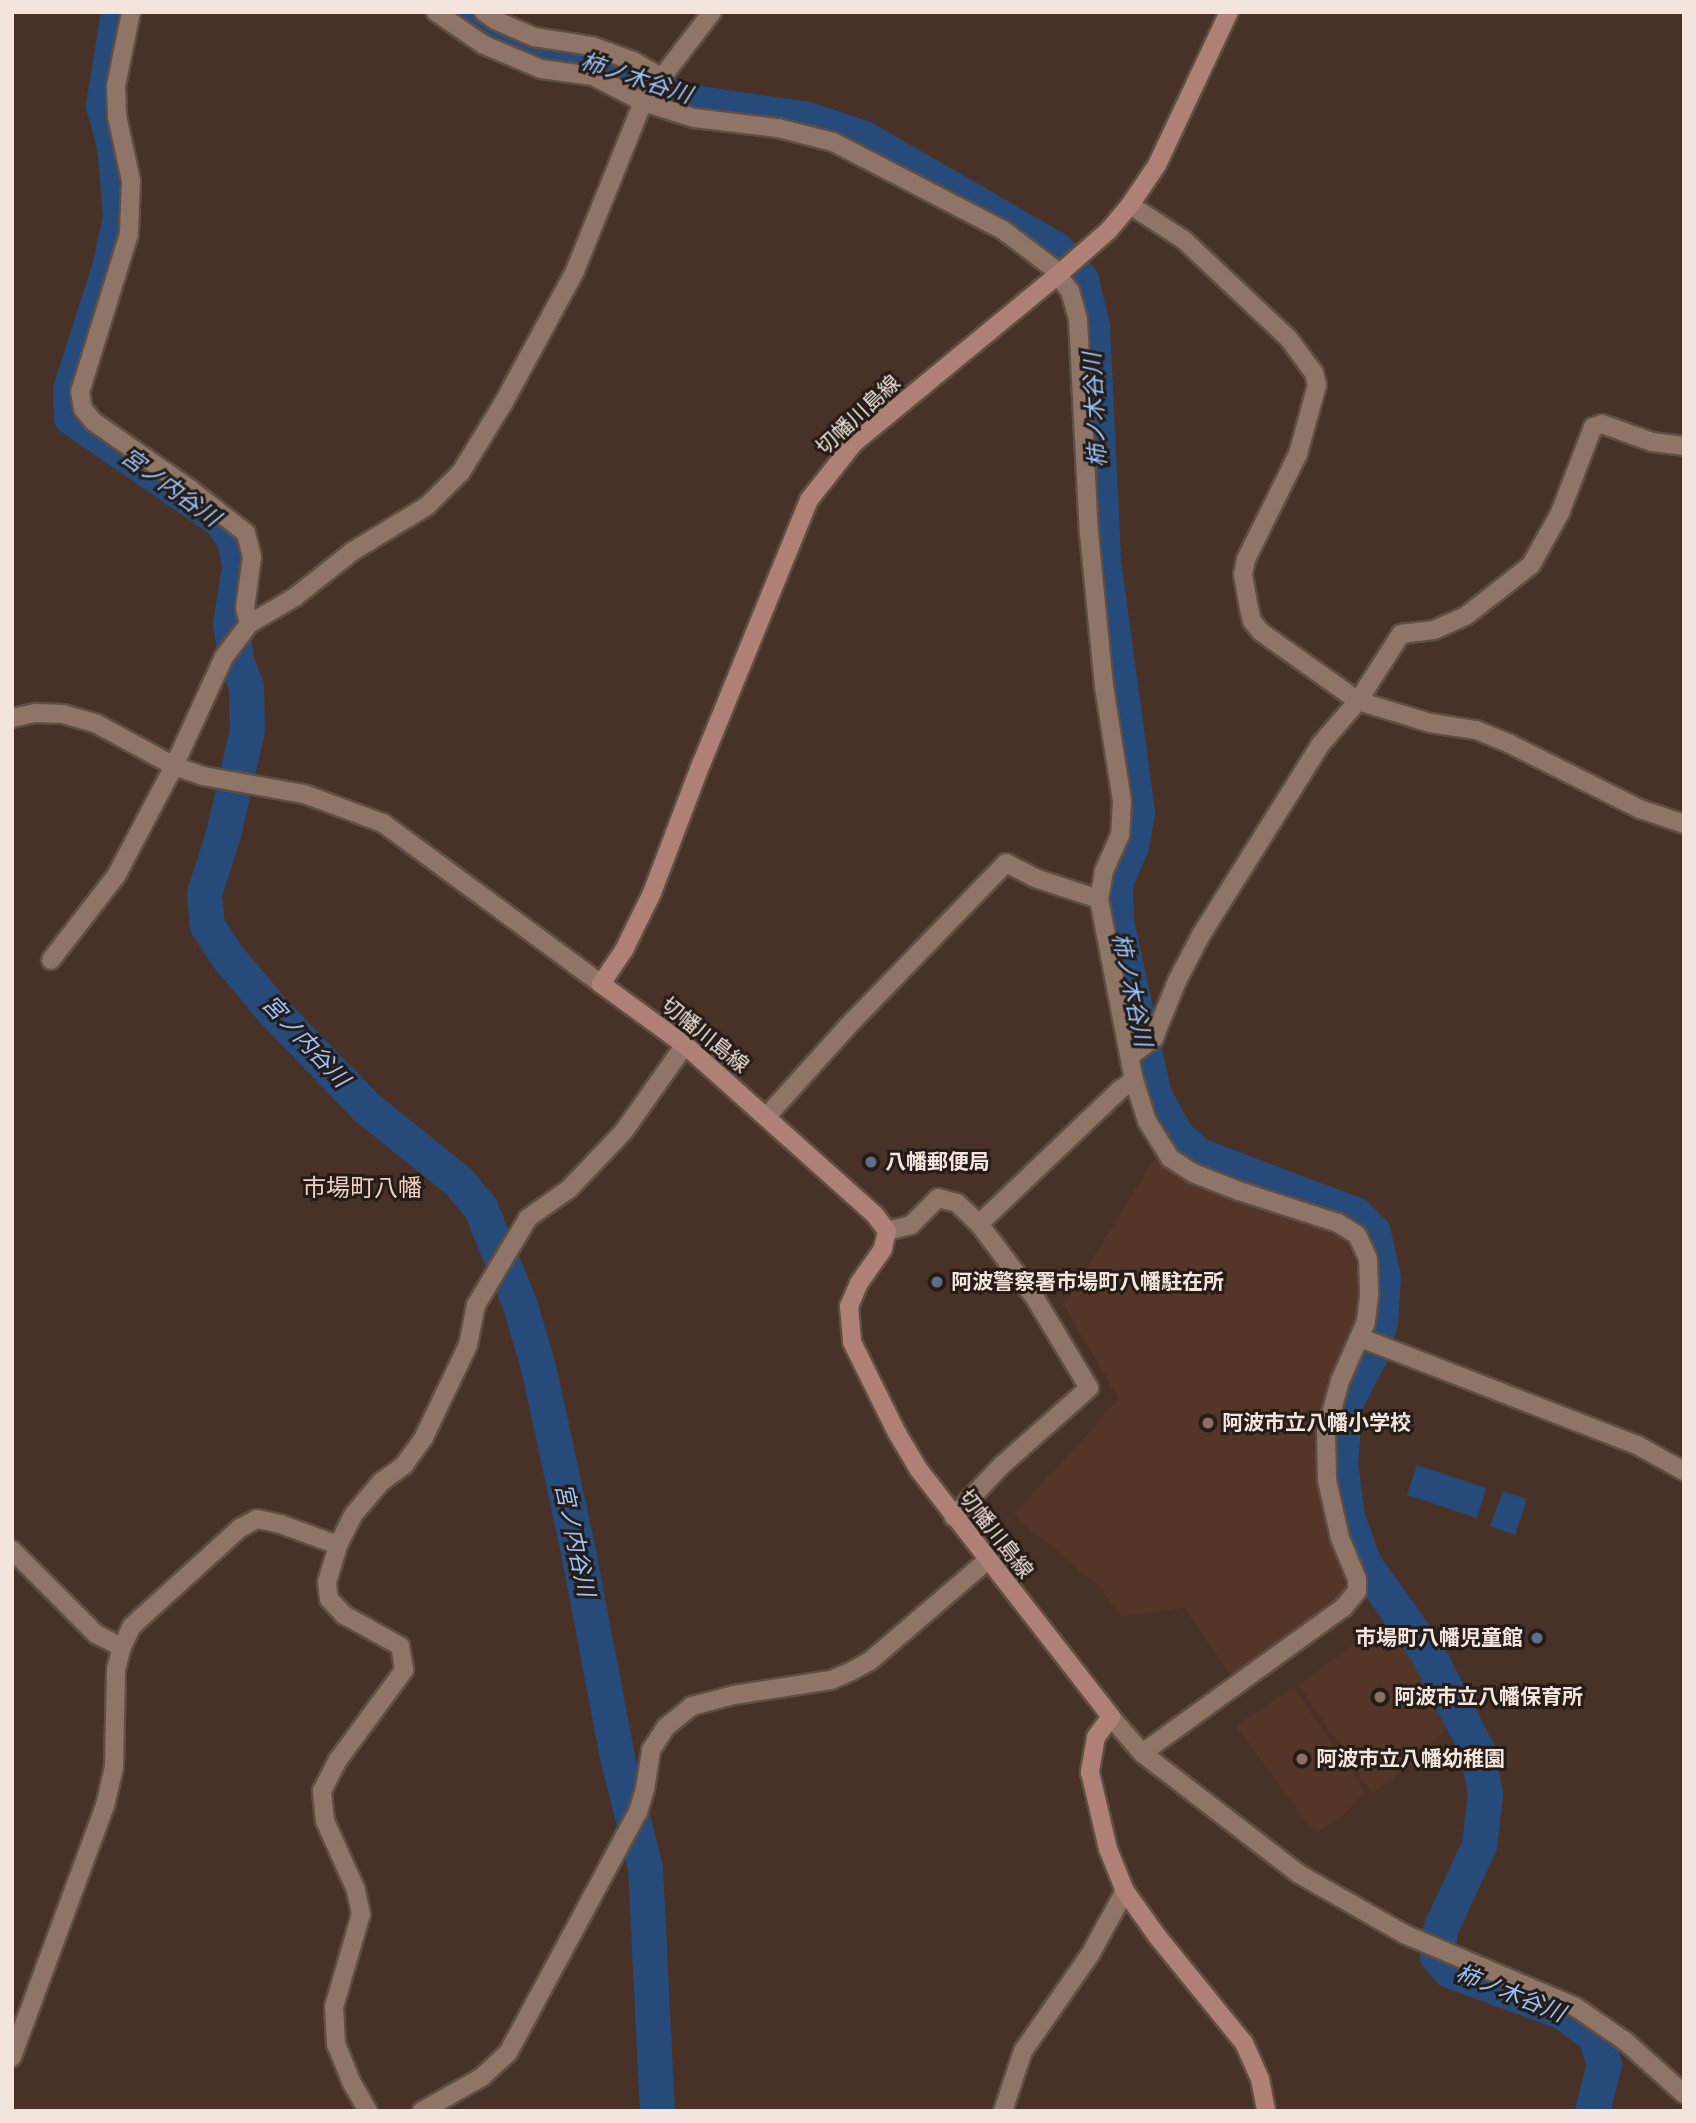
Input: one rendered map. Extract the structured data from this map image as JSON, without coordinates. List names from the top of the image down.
{
  "streets": {
    "main road": ["切幡川島線"]
  },
  "districts": ["市場町八幡"],
  "water": ["柿ノ木谷川", "宮ノ内谷川"],
  "places": [
    "八幡郵便局",
    "阿波警察署市場町八幡駐在所",
    "阿波市立八幡小学校",
    "市場町八幡児童館",
    "阿波市立八幡保育所",
    "阿波市立八幡幼稚園"
  ]
}
